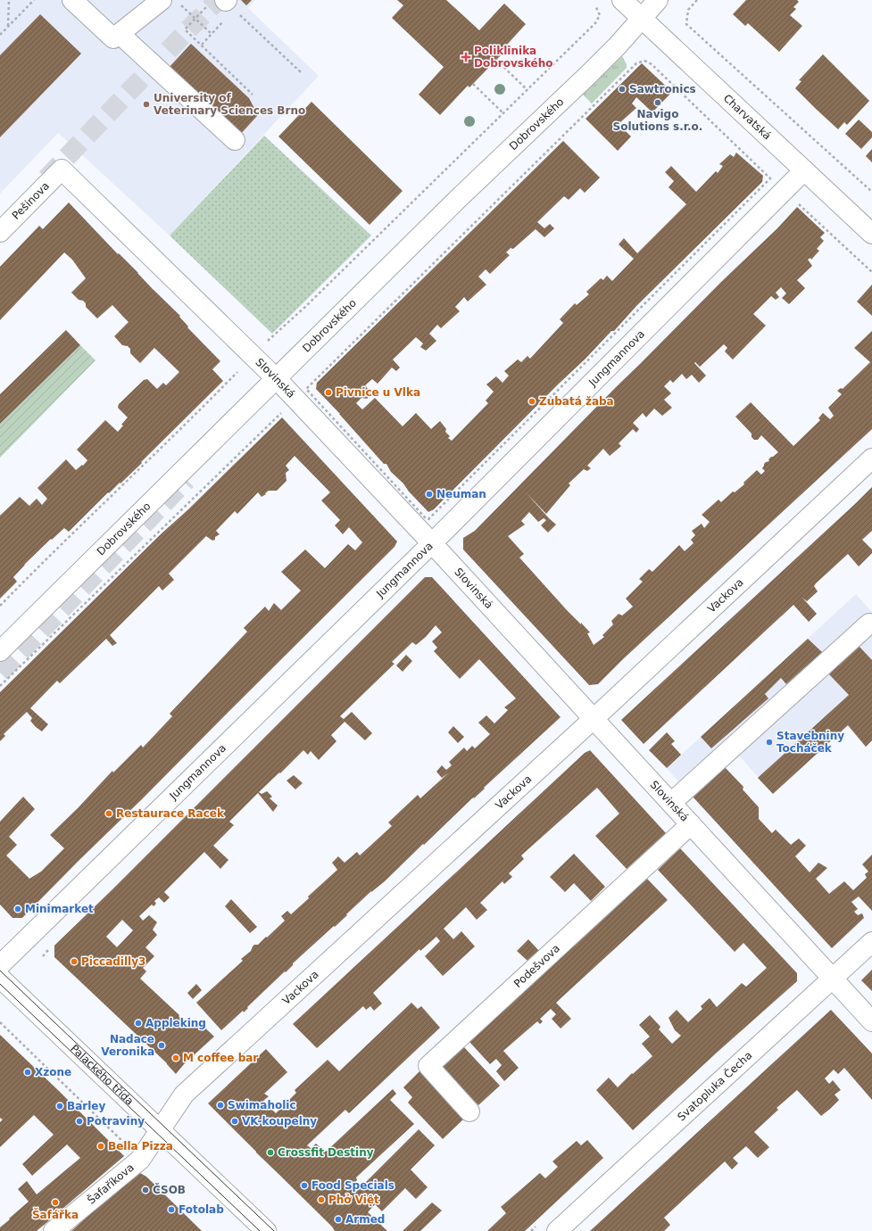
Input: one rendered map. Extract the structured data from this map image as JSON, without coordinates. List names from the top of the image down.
{
  "streets": {
    "street": [
      "Charvatská",
      "Dobrovského",
      "Pešinova",
      "Jungmannova",
      "Slovinská",
      "Vackova",
      "Podešvova",
      "Palackého třída",
      "Svatopluka Čecha",
      "Šafaříkova"
    ]
  },
  "crossings": [
    ["Charvatská", "Dobrovského"],
    ["Charvatská", "Jungmannova"],
    ["Dobrovského", "Slovinská"],
    ["Pešinova", "Slovinská"],
    ["Jungmannova", "Slovinská"],
    ["Slovinská", "Vackova"],
    ["Slovinská", "Podešvova"],
    ["Slovinská", "Svatopluka Čecha"],
    ["Vackova", "Palackého třída"],
    ["Vackova", "Šafaříkova"],
    ["Palackého třída", "Šafaříkova"]
  ],
  "places": {
    "health": ["Poliklinika Dobrovského"],
    "other": [
      "Sawtronics",
      "Navigo Solutions s.r.o.",
      "University of Veterinary Sciences Brno",
      "Pivnice u Vlka",
      "Zubatá žaba",
      "Neuman",
      "Stavebniny Tocháček",
      "Restaurace Racek",
      "Minimarket",
      "Piccadilly3",
      "Appleking",
      "Nadace Veronika",
      "M coffee bar",
      "Xzone",
      "Swimaholic",
      "Barley",
      "Potraviny",
      "VK-koupelny",
      "Bella Pizza",
      "Crossfit Destiny",
      "Food Specials",
      "ČSOB",
      "Phở Việt",
      "Šafářka",
      "Fotolab",
      "Armed"
    ]
  }
}
